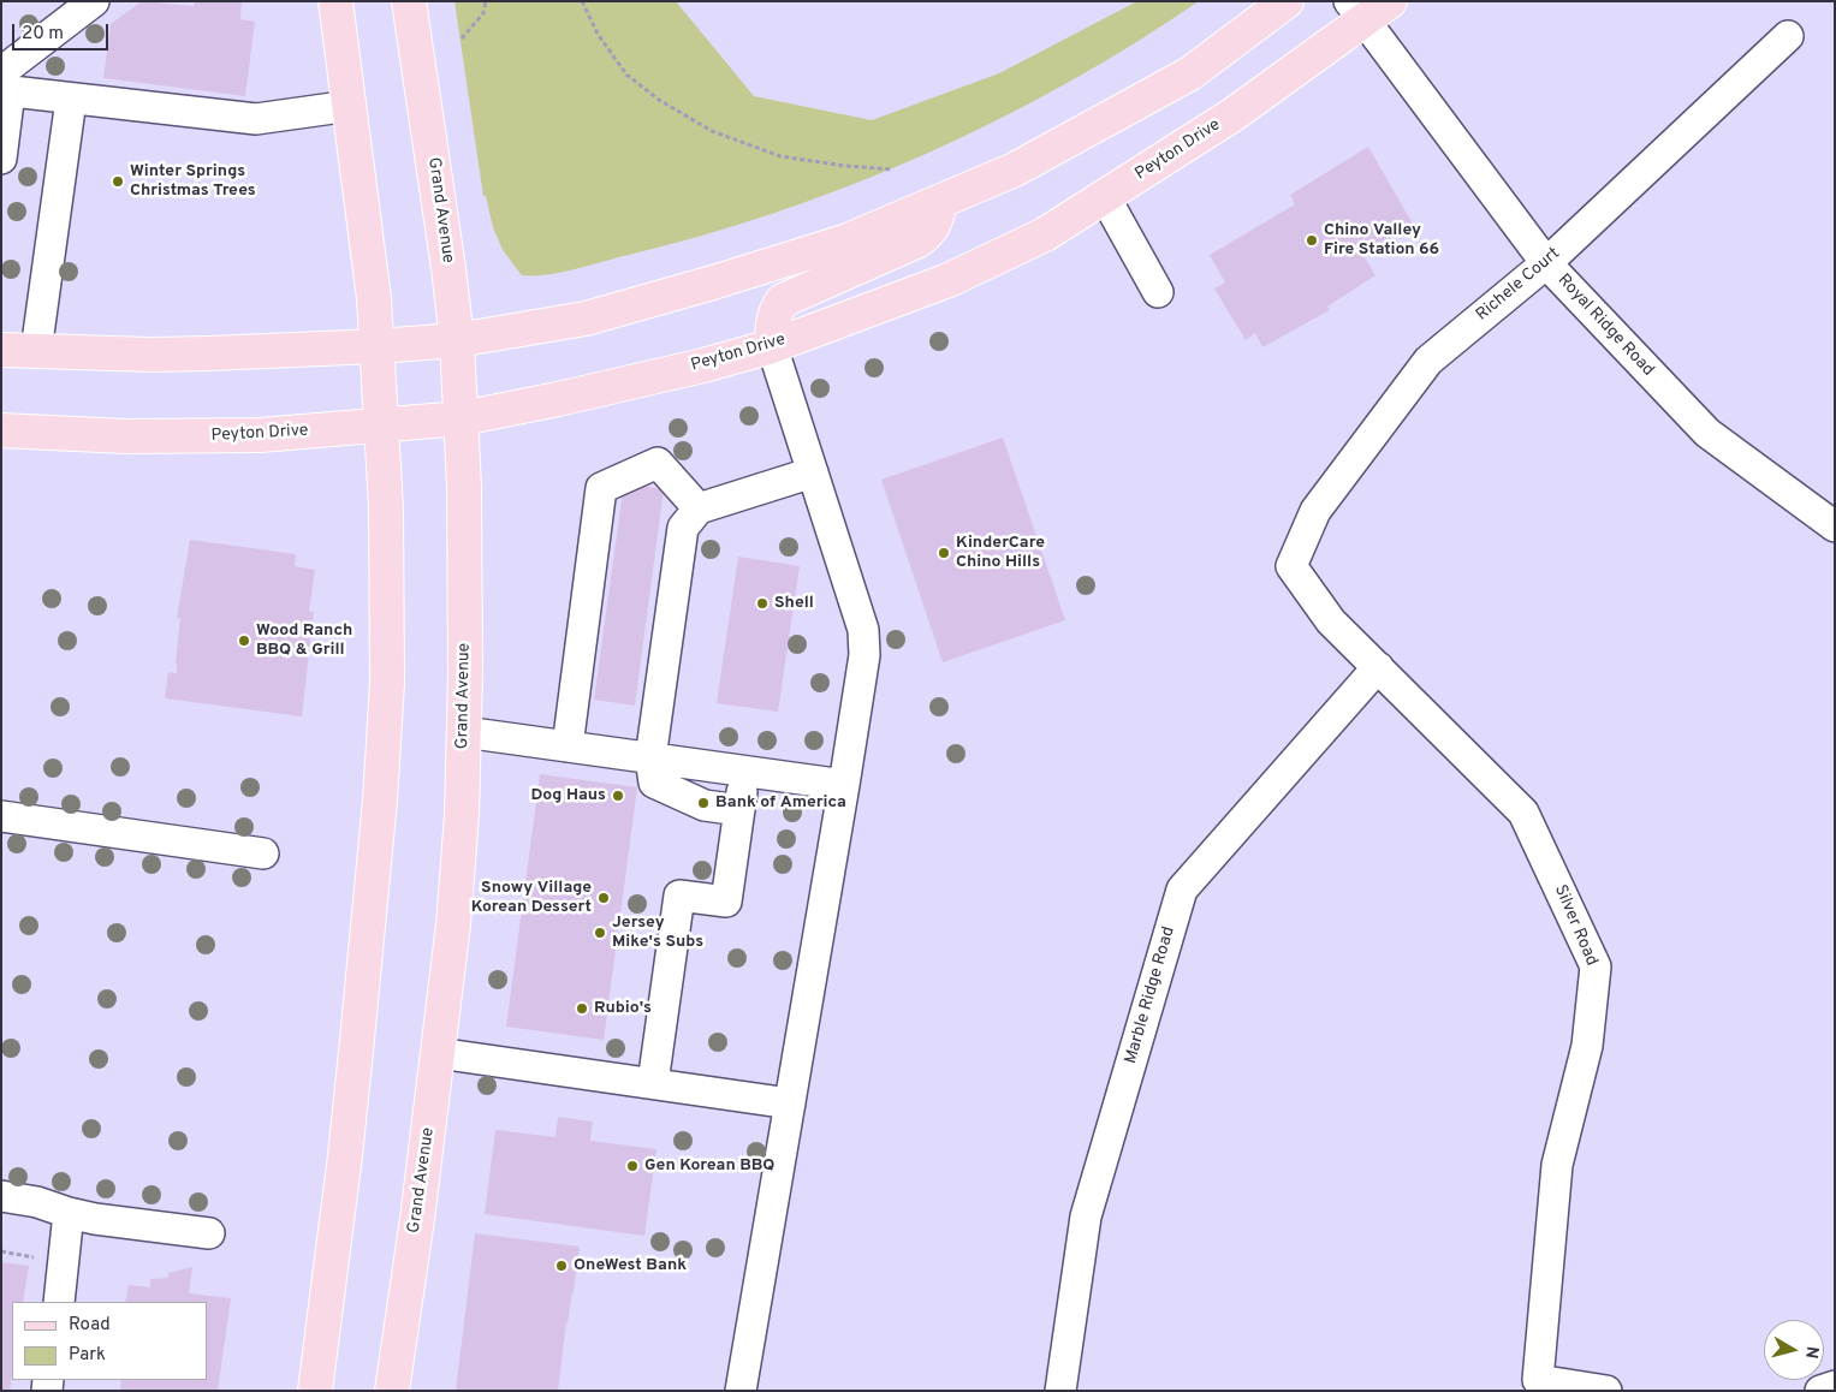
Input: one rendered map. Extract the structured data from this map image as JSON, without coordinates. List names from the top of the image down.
{
  "streets": {
    "main road": ["Peyton Drive", "Grand Avenue"],
    "street": [
      "Richele Court",
      "Royal Ridge Road",
      "Silver Road",
      "Marble Ridge Road"
    ]
  },
  "crossings": [
    ["Peyton Drive", "Grand Avenue"],
    ["Peyton Drive", "Royal Ridge Road"],
    ["Richele Court", "Royal Ridge Road"],
    ["Richele Court", "Silver Road"],
    ["Silver Road", "Marble Ridge Road"]
  ],
  "places": [
    "Winter Springs Christmas Trees",
    "Chino Valley Fire Station 66",
    "KinderCare Chino Hills",
    "Shell",
    "Wood Ranch BBQ & Grill",
    "Dog Haus",
    "Bank of America",
    "Snowy Village Korean Dessert",
    "Jersey Mike's Subs",
    "Rubio's",
    "Gen Korean BBQ",
    "OneWest Bank"
  ],
  "legend": ["Road", "Park"],
  "scale_bar": "20 m",
  "north": "right"
}
